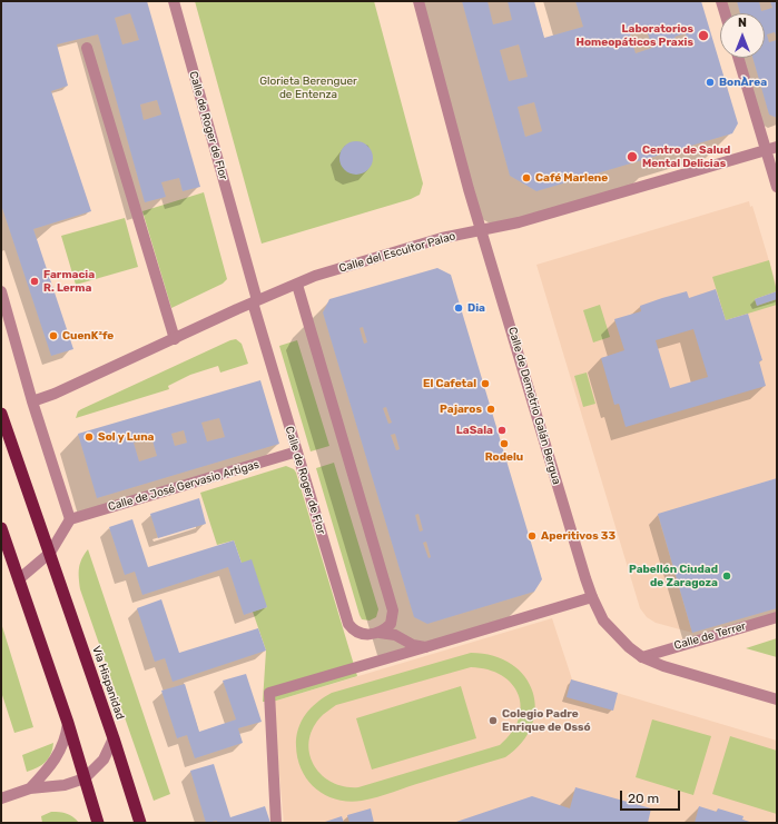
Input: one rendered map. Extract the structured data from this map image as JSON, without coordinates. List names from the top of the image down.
{
  "streets": {
    "highway": ["Vía Hispanidad"],
    "street": [
      "Calle de Roger de Flor",
      "Calle del Escultor Palao",
      "Calle de Demetrio Galán Bergua",
      "Calle de José Gervasio Artigas",
      "Calle de Terrer"
    ]
  },
  "crossings": [
    ["Calle de Roger de Flor", "Calle del Escultor Palao"],
    ["Calle de Roger de Flor", "Calle de José Gervasio Artigas"],
    ["Calle del Escultor Palao", "Calle de Demetrio Galán Bergua"],
    ["Calle de Demetrio Galán Bergua", "Calle de Terrer"]
  ],
  "parks": ["Glorieta Berenguer de Entenza"],
  "places": [
    "Laboratorios Homeopáticos Praxis",
    "BonÀrea",
    "Centro de Salud Mental Delicias",
    "Café Marlene",
    "Farmacia R. Lerma",
    "Dia",
    "CuenK²fe",
    "El Cafetal",
    "Pajaros",
    "LaSala",
    "Sol y Luna",
    "Rodelu",
    "Aperitivos 33",
    "Pabellón Ciudad de Zaragoza",
    "Colegio Padre Enrique de Ossó"
  ],
  "scale_bar": "20 m",
  "north": "top"
}
